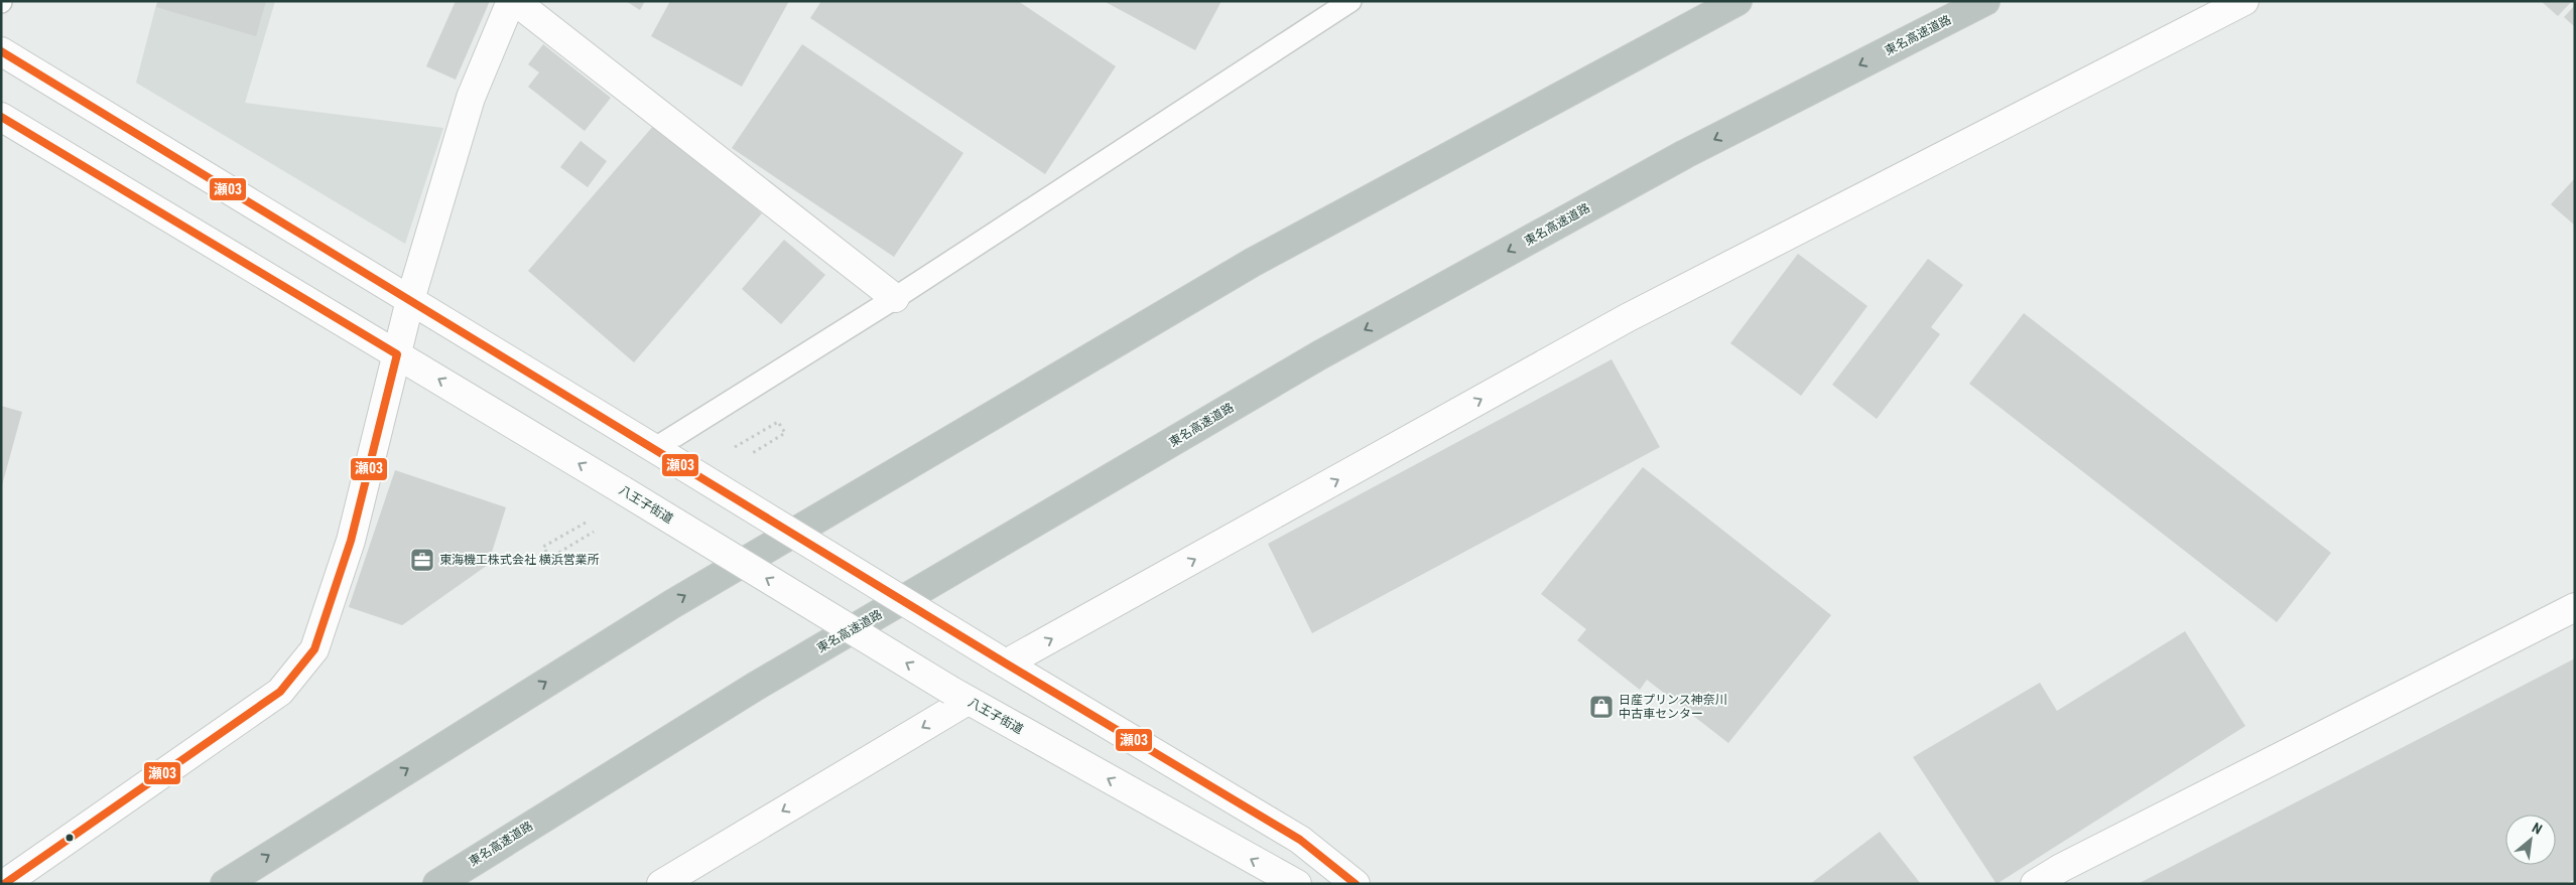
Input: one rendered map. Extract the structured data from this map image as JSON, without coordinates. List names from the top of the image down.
{
  "streets": {
    "highway": ["東名高速道路"],
    "street": ["八王子街道"]
  },
  "places": {
    "office": ["東海機工株式会社 横浜営業所"],
    "shop": ["日産プリンス神奈川 中古車センター"]
  },
  "lines": ["transit line 瀬03"],
  "north": "top right"
}
